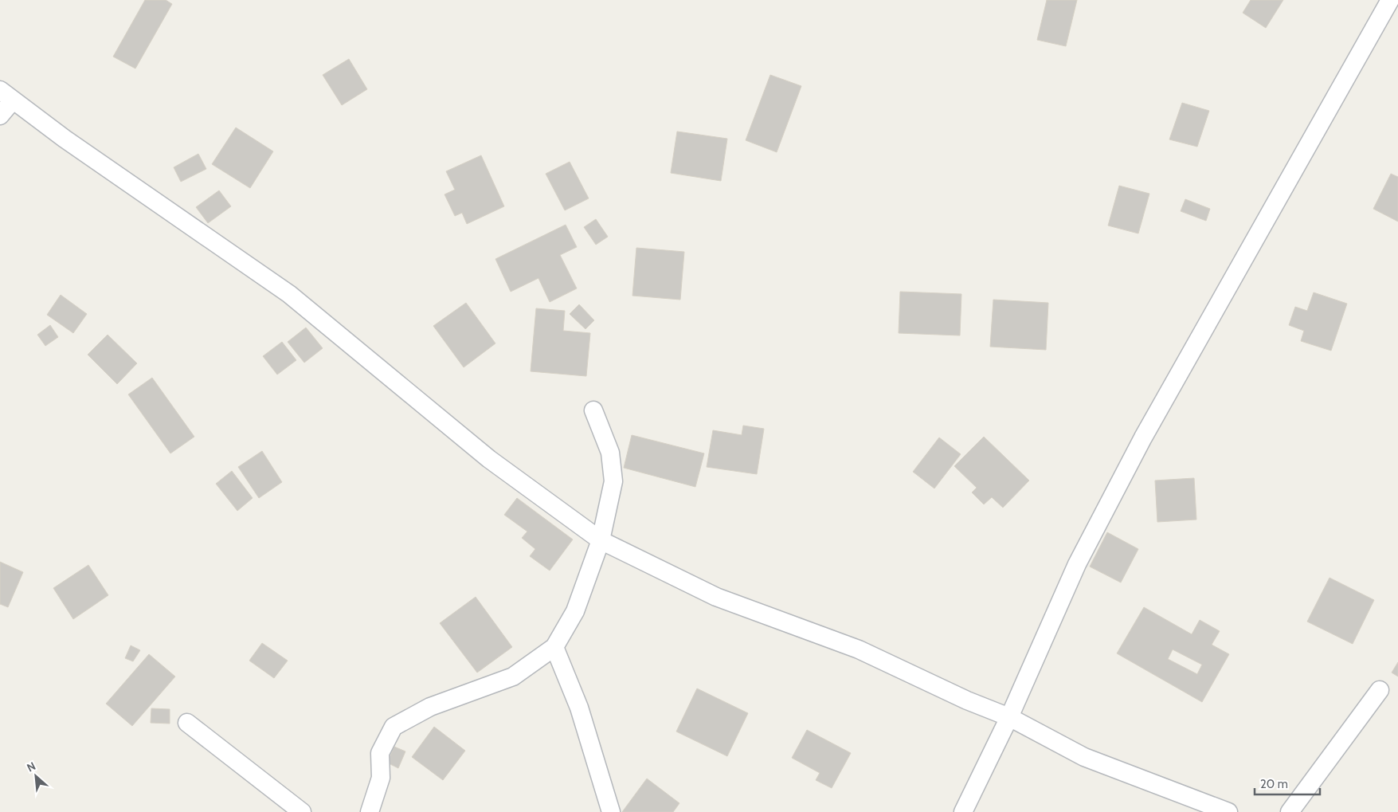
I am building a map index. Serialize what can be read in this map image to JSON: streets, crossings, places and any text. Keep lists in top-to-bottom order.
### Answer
{
  "scale_bar": "20 m",
  "north": "top left"
}
